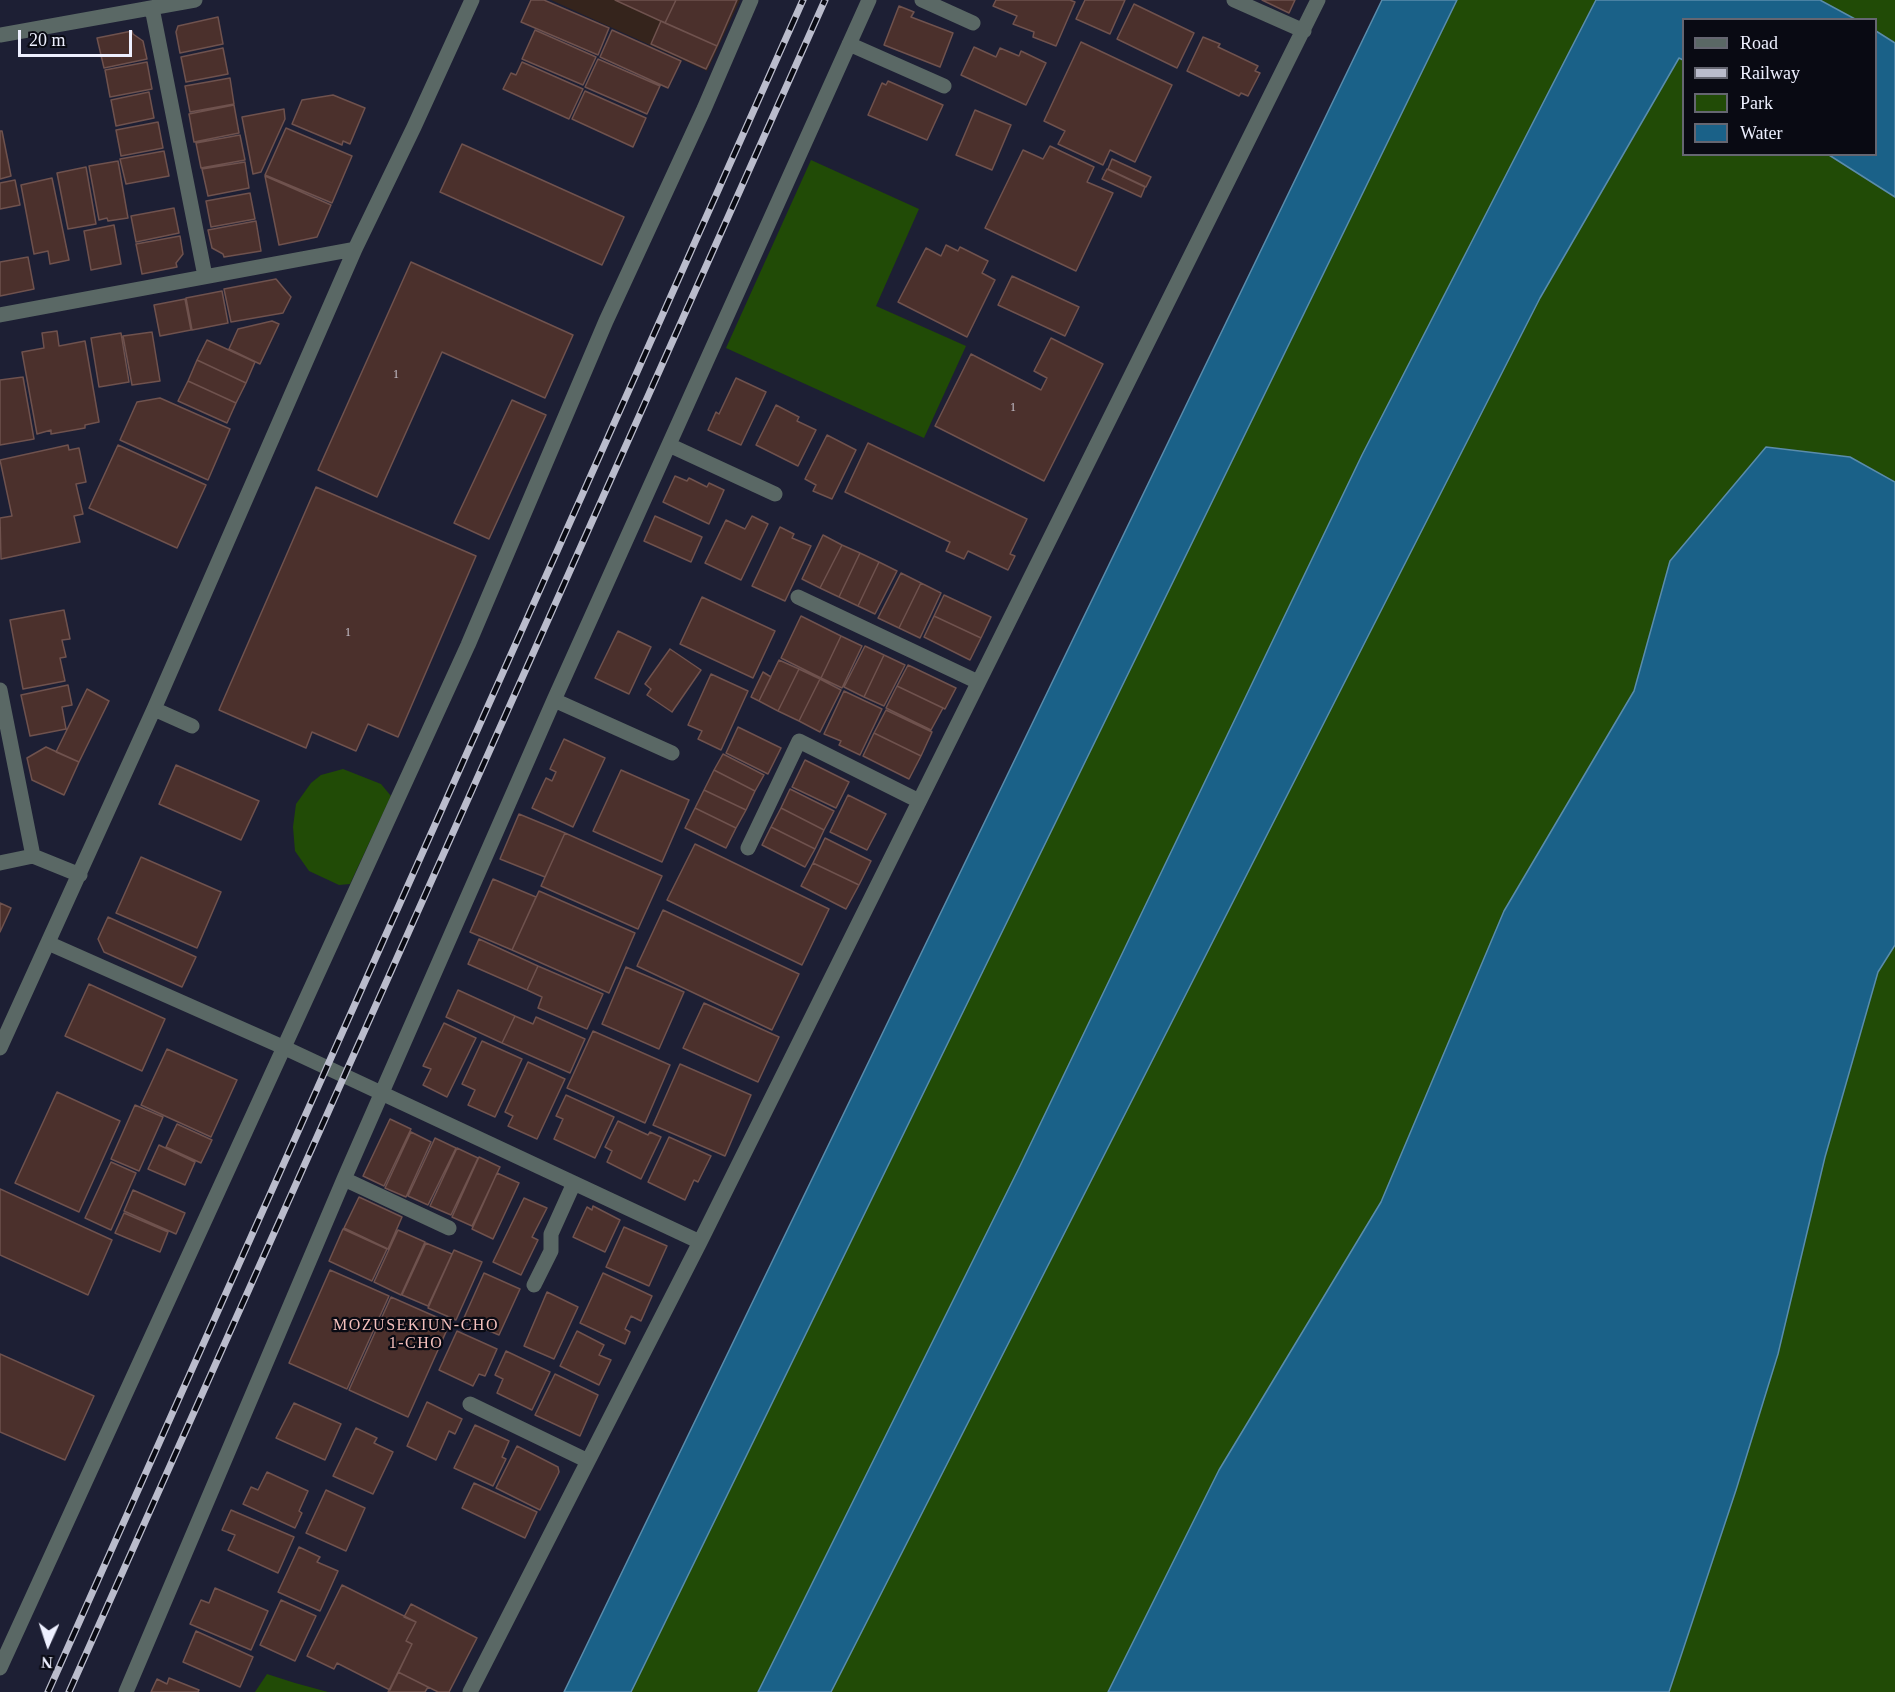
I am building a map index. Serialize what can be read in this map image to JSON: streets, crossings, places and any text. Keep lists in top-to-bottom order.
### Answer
{
  "districts": ["MOZUSEKIUN-CHO 1-CHO"],
  "house_numbers": ["1", "1", "1"],
  "legend": [
    "Road",
    "Railway",
    "Park",
    "Water"
  ],
  "scale_bar": "20 m",
  "north": "bottom"
}
